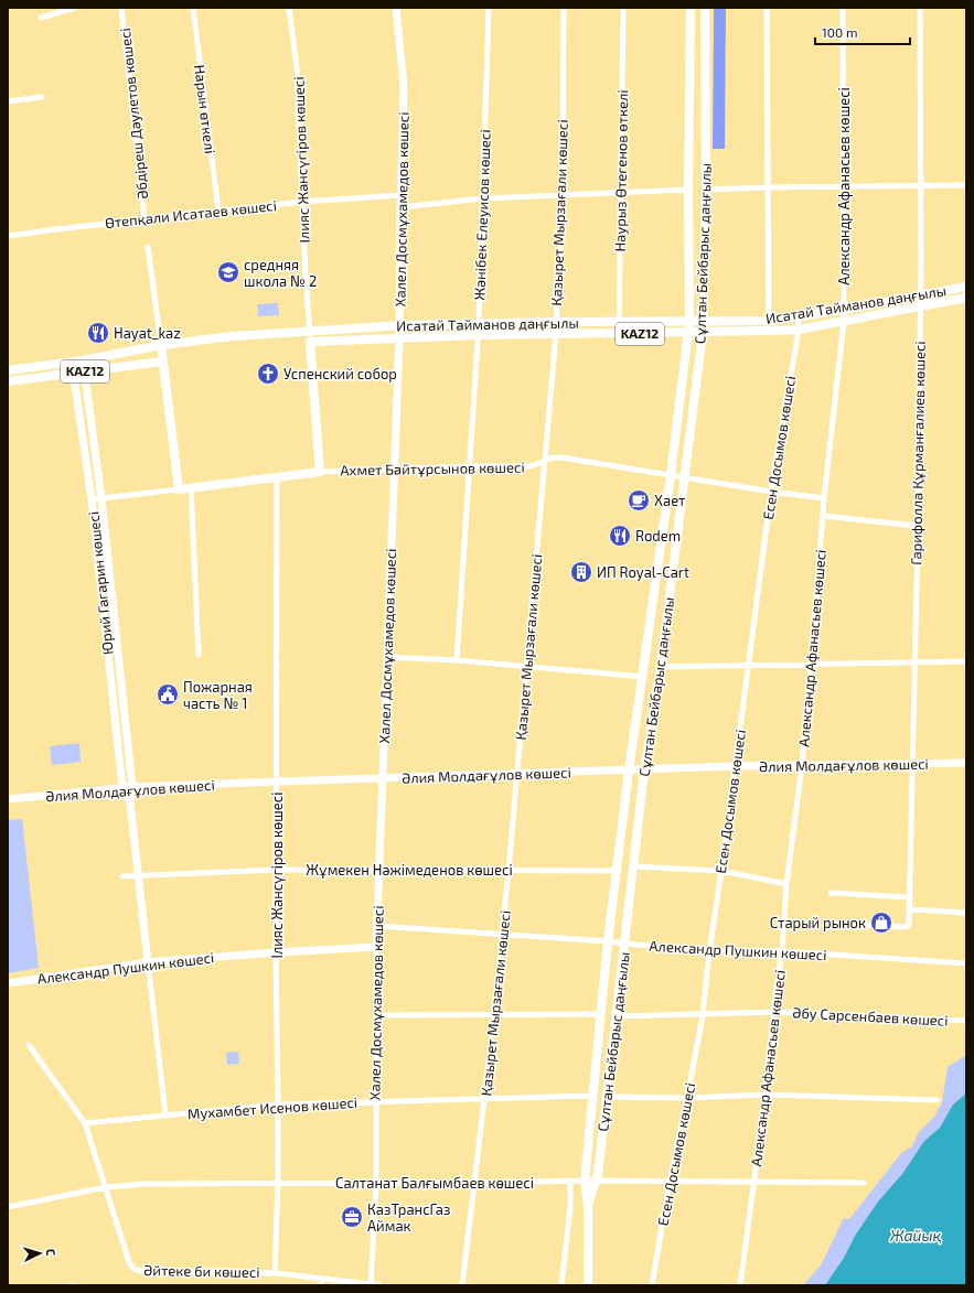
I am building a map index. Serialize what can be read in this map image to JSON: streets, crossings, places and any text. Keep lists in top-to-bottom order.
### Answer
{
  "streets": {
    "main road": [
      "Ілияс Жансүгіров көшесі",
      "Сұлтан Бейбарыс даңғылы",
      "Исатай Тайманов даңғылы",
      "KAZ12",
      "Ахмет Байтұрсынов көшесі"
    ],
    "street": [
      "Нарын өткелі",
      "Әбдіреш Дәулетов көшесі",
      "Наурыз Өтегенов өткелі",
      "Александр Афанасьев көшесі",
      "Халел Досмұхамедов көшесі",
      "Қазырет Мырзағали көшесі",
      "Өтепқали Исатаев көшесі",
      "Жәнібек Елеуисов көшесі",
      "Есен Досымов көшесі",
      "Гарифолла Құрманғалиев көшесі",
      "Юрий Гагарин көшесі",
      "Әлия Молдағұлов көшесі",
      "Жұмекен Нәжімеденов көшесі",
      "Александр Пушкин көшесі",
      "Әбу Сәрсенбаев көшесі",
      "Мухамбет Исенов көшесі",
      "Салтанат Балғымбаев көшесі",
      "Әйтеке би көшесі"
    ]
  },
  "crossings": [
    ["Нарын өткелі", "Өтепқали Исатаев көшесі"],
    ["Әбдіреш Дәулетов көшесі", "Өтепқали Исатаев көшесі"],
    ["Ілияс Жансүгіров көшесі", "Өтепқали Исатаев көшесі"],
    ["Ілияс Жансүгіров көшесі", "Исатай Тайманов даңғылы"],
    ["Ілияс Жансүгіров көшесі", "Ахмет Байтұрсынов көшесі"],
    ["Ілияс Жансүгіров көшесі", "Әлия Молдағұлов көшесі"],
    ["Ілияс Жансүгіров көшесі", "Жұмекен Нәжімеденов көшесі"],
    ["Ілияс Жансүгіров көшесі", "Александр Пушкин көшесі"],
    ["Ілияс Жансүгіров көшесі", "Мухамбет Исенов көшесі"],
    ["Ілияс Жансүгіров көшесі", "Салтанат Балғымбаев көшесі"],
    ["Ілияс Жансүгіров көшесі", "Әйтеке би көшесі"],
    ["Наурыз Өтегенов өткелі", "Исатай Тайманов даңғылы"],
    ["Александр Афанасьев көшесі", "Исатай Тайманов даңғылы"],
    ["Александр Афанасьев көшесі", "Ахмет Байтұрсынов көшесі"],
    ["Александр Афанасьев көшесі", "Әлия Молдағұлов көшесі"],
    ["Александр Афанасьев көшесі", "Александр Пушкин көшесі"],
    ["Александр Афанасьев көшесі", "Әбу Сәрсенбаев көшесі"],
    ["Александр Афанасьев көшесі", "Салтанат Балғымбаев көшесі"],
    ["Халел Досмұхамедов көшесі", "Өтепқали Исатаев көшесі"],
    ["Халел Досмұхамедов көшесі", "Исатай Тайманов даңғылы"],
    ["Халел Досмұхамедов көшесі", "Ахмет Байтұрсынов көшесі"],
    ["Халел Досмұхамедов көшесі", "Әлия Молдағұлов көшесі"],
    ["Халел Досмұхамедов көшесі", "Жұмекен Нәжімеденов көшесі"],
    ["Халел Досмұхамедов көшесі", "Александр Пушкин көшесі"],
    ["Халел Досмұхамедов көшесі", "Мухамбет Исенов көшесі"],
    ["Халел Досмұхамедов көшесі", "Салтанат Балғымбаев көшесі"],
    ["Халел Досмұхамедов көшесі", "Әйтеке би көшесі"],
    ["Қазырет Мырзағали көшесі", "Исатай Тайманов даңғылы"],
    ["Қазырет Мырзағали көшесі", "Ахмет Байтұрсынов көшесі"],
    ["Қазырет Мырзағали көшесі", "Әлия Молдағұлов көшесі"],
    ["Қазырет Мырзағали көшесі", "Жұмекен Нәжімеденов көшесі"],
    ["Қазырет Мырзағали көшесі", "Александр Пушкин көшесі"],
    ["Қазырет Мырзағали көшесі", "Мухамбет Исенов көшесі"],
    ["Қазырет Мырзағали көшесі", "Салтанат Балғымбаев көшесі"],
    ["Жәнібек Елеуисов көшесі", "Исатай Тайманов даңғылы"],
    ["Жәнібек Елеуисов көшесі", "Ахмет Байтұрсынов көшесі"],
    ["Сұлтан Бейбарыс даңғылы", "Исатай Тайманов даңғылы"],
    ["Сұлтан Бейбарыс даңғылы", "Ахмет Байтұрсынов көшесі"],
    ["Сұлтан Бейбарыс даңғылы", "Әлия Молдағұлов көшесі"],
    ["Сұлтан Бейбарыс даңғылы", "Жұмекен Нәжімеденов көшесі"],
    ["Сұлтан Бейбарыс даңғылы", "Александр Пушкин көшесі"],
    ["Сұлтан Бейбарыс даңғылы", "Әбу Сәрсенбаев көшесі"],
    ["Сұлтан Бейбарыс даңғылы", "Мухамбет Исенов көшесі"],
    ["Сұлтан Бейбарыс даңғылы", "Салтанат Балғымбаев көшесі"],
    ["Исатай Тайманов даңғылы", "Есен Досымов көшесі"],
    ["Исатай Тайманов даңғылы", "Гарифолла Құрманғалиев көшесі"],
    ["Исатай Тайманов даңғылы", "Юрий Гагарин көшесі"],
    ["KAZ12", "Юрий Гагарин көшесі"],
    ["Есен Досымов көшесі", "Ахмет Байтұрсынов көшесі"],
    ["Есен Досымов көшесі", "Әлия Молдағұлов көшесі"],
    ["Есен Досымов көшесі", "Александр Пушкин көшесі"],
    ["Есен Досымов көшесі", "Әбу Сәрсенбаев көшесі"],
    ["Есен Досымов көшесі", "Салтанат Балғымбаев көшесі"],
    ["Гарифолла Құрманғалиев көшесі", "Әлия Молдағұлов көшесі"],
    ["Ахмет Байтұрсынов көшесі", "Юрий Гагарин көшесі"],
    ["Юрий Гагарин көшесі", "Әлия Молдағұлов көшесі"],
    ["Юрий Гагарин көшесі", "Жұмекен Нәжімеденов көшесі"],
    ["Юрий Гагарин көшесі", "Александр Пушкин көшесі"],
    ["Юрий Гагарин көшесі", "Мухамбет Исенов көшесі"],
    ["Салтанат Балғымбаев көшесі", "Әйтеке би көшесі"]
  ],
  "water": ["Жайық"],
  "places": {
    "school or university": ["cредняя школа № 2"],
    "restaurant": ["Hayat_kaz", "Rodem"],
    "church": ["Успенский собор"],
    "cafe": ["Хает"],
    "building": ["ИП Royal-Cart"],
    "public building": ["Пожарная часть № 1"],
    "shop": ["Старый рынок"],
    "office": ["КазТрансГаз Аймак"]
  },
  "scale_bar": "100 m",
  "north": "right"
}
